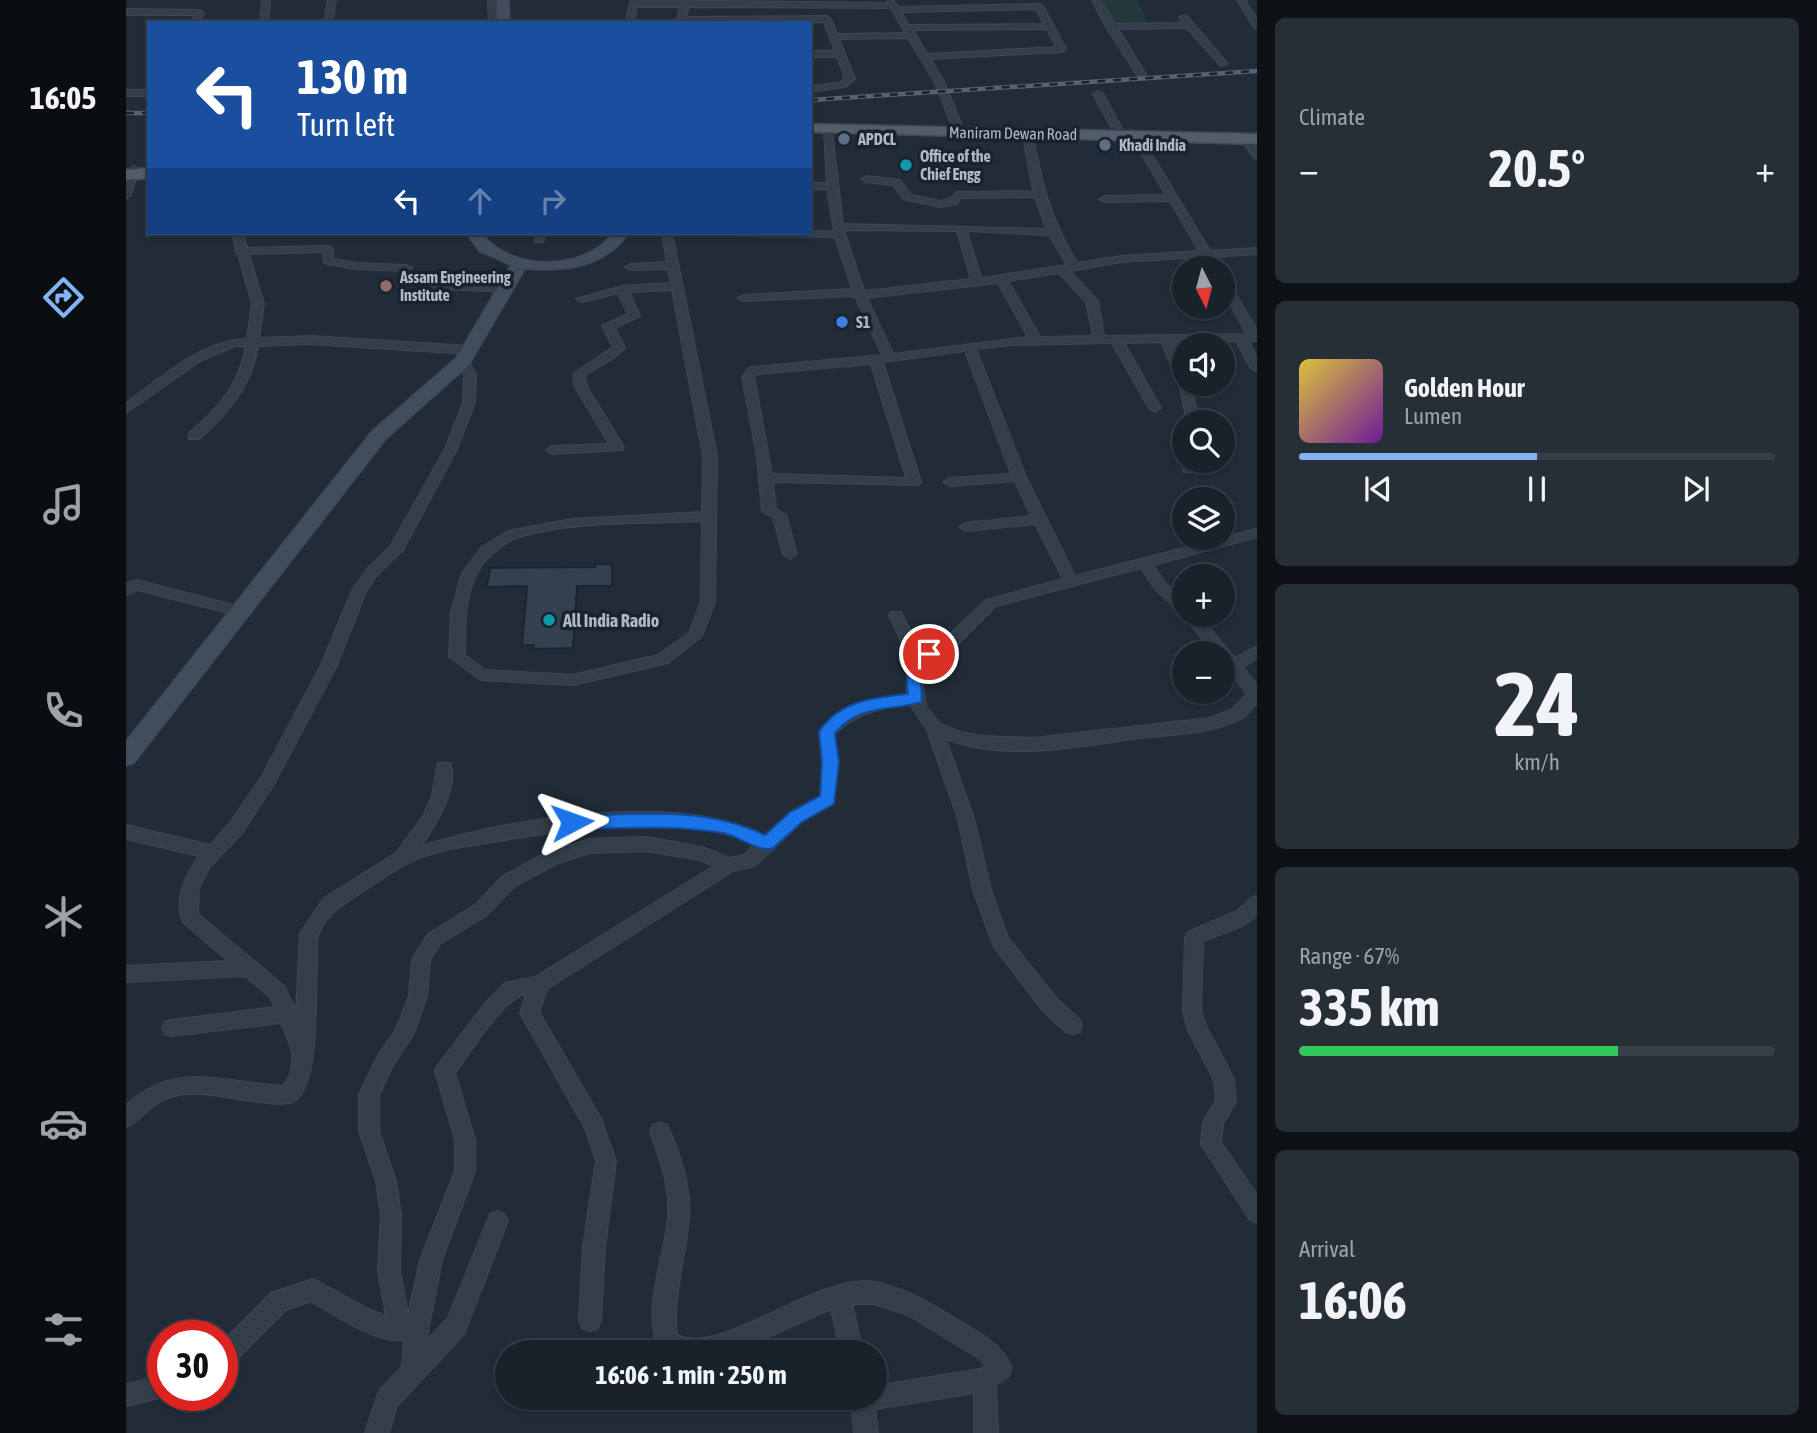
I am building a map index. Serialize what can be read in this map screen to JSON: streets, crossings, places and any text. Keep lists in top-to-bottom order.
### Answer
{
  "streets": {
    "main road": ["Maniram Dewan Road"]
  },
  "places": [
    "APDCL",
    "Khadi India",
    "Office of the Chief Engg",
    "Assam Engineering Institute",
    "S1",
    "All India Radio"
  ],
  "north": "bottom",
  "page": {
    "tabs": "16:05",
    "tile": [
      "Climate",
      ["24", "km/h"],
      ["Range · 67%", "335 km"],
      ["Arrival", "16:06"]
    ],
    "turn": ["130 m", "Turn left"],
    "heat": ["−", "20.5°", "+"],
    "map_buttons": ["+", "−"],
    "song": ["Golden Hour", "Lumen"],
    "limit": "30",
    "trip": "16:06 · 1 min · 250 m"
  }
}
